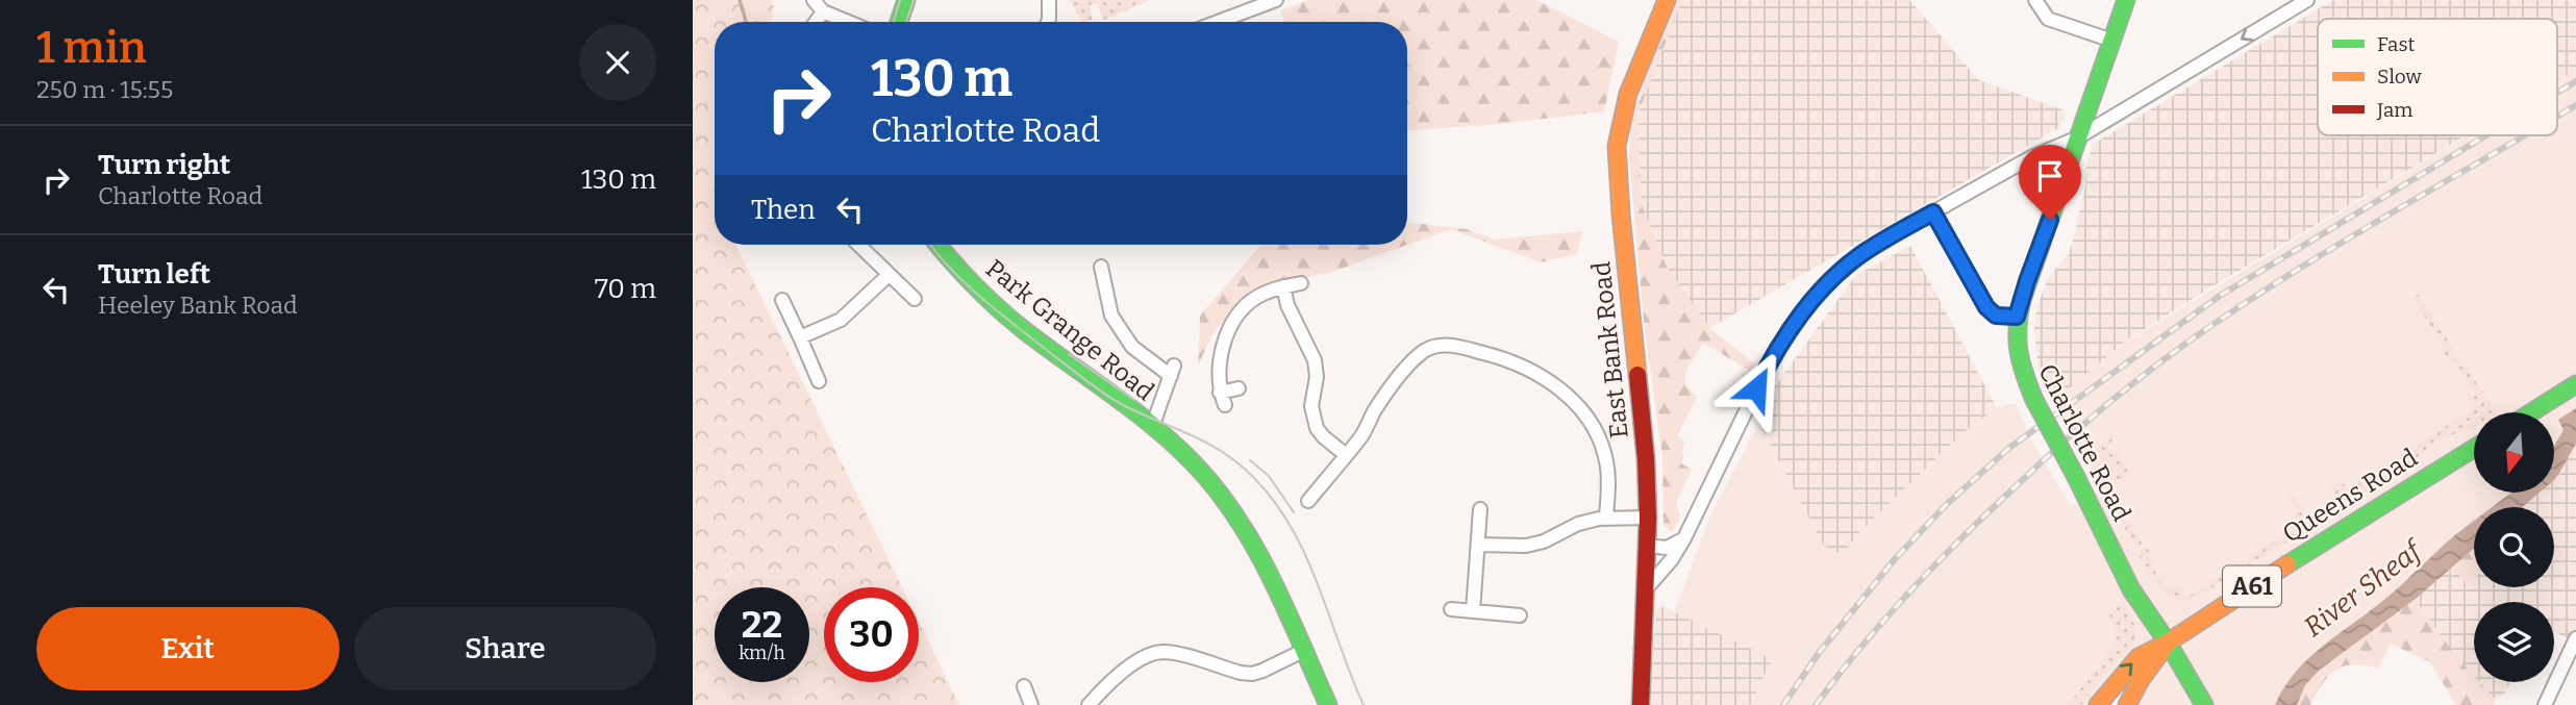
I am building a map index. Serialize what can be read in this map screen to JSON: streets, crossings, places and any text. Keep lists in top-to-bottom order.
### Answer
{
  "streets": {
    "main road": [
      "Park Grange Road",
      "East Bank Road",
      "Charlotte Road",
      "Queens Road",
      "A61"
    ]
  },
  "crossings": [
    ["Charlotte Road", "Queens Road"]
  ],
  "water": ["River Sheaf"],
  "legend": ["Fast", "Slow", "Jam"],
  "north": "bottom",
  "page": {
    "heading": ["1 min", "250 m · 15:55"],
    "turn": ["130 m", "Charlotte Road"],
    "list": [
      {
        "name": "Turn right",
        "note": "Charlotte Road",
        "value": "130 m"
      },
      {
        "name": "Turn left",
        "note": "Heeley Bank Road",
        "value": "70 m"
      }
    ],
    "then": "Then",
    "speed": "22 km/h",
    "limit": "30",
    "buttons": ["Exit", "Share"]
  }
}
